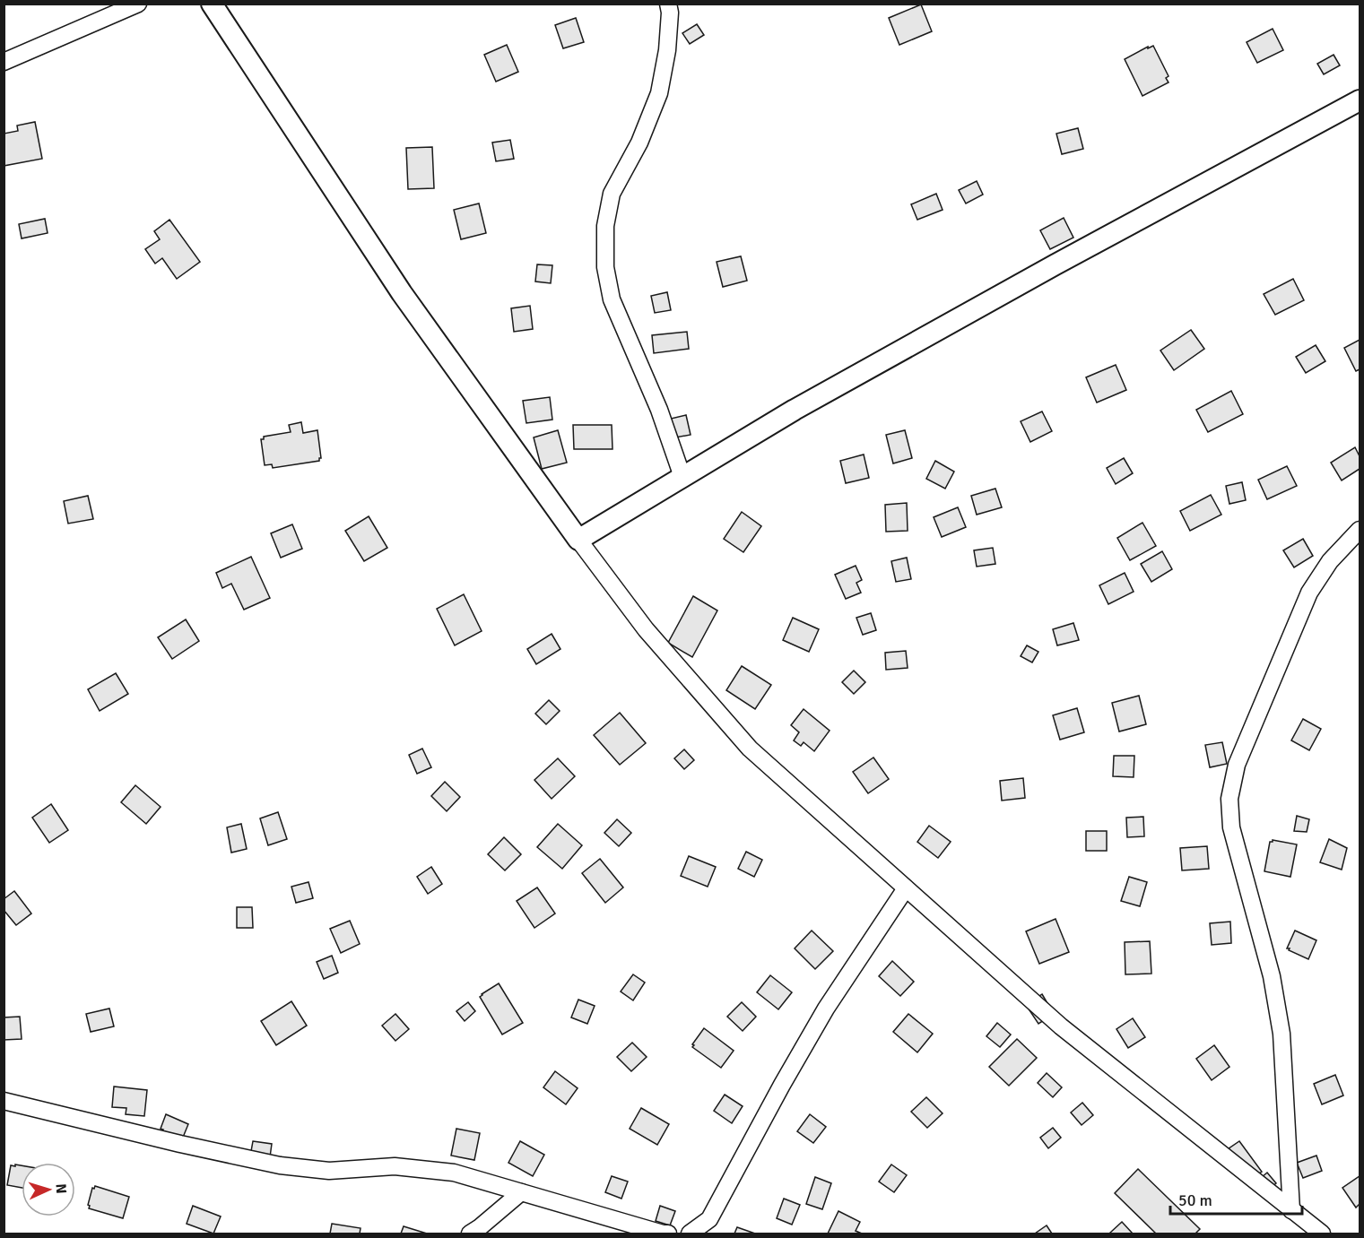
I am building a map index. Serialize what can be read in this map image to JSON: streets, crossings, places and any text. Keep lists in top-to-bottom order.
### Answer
{
  "scale_bar": "50 m",
  "north": "right"
}
